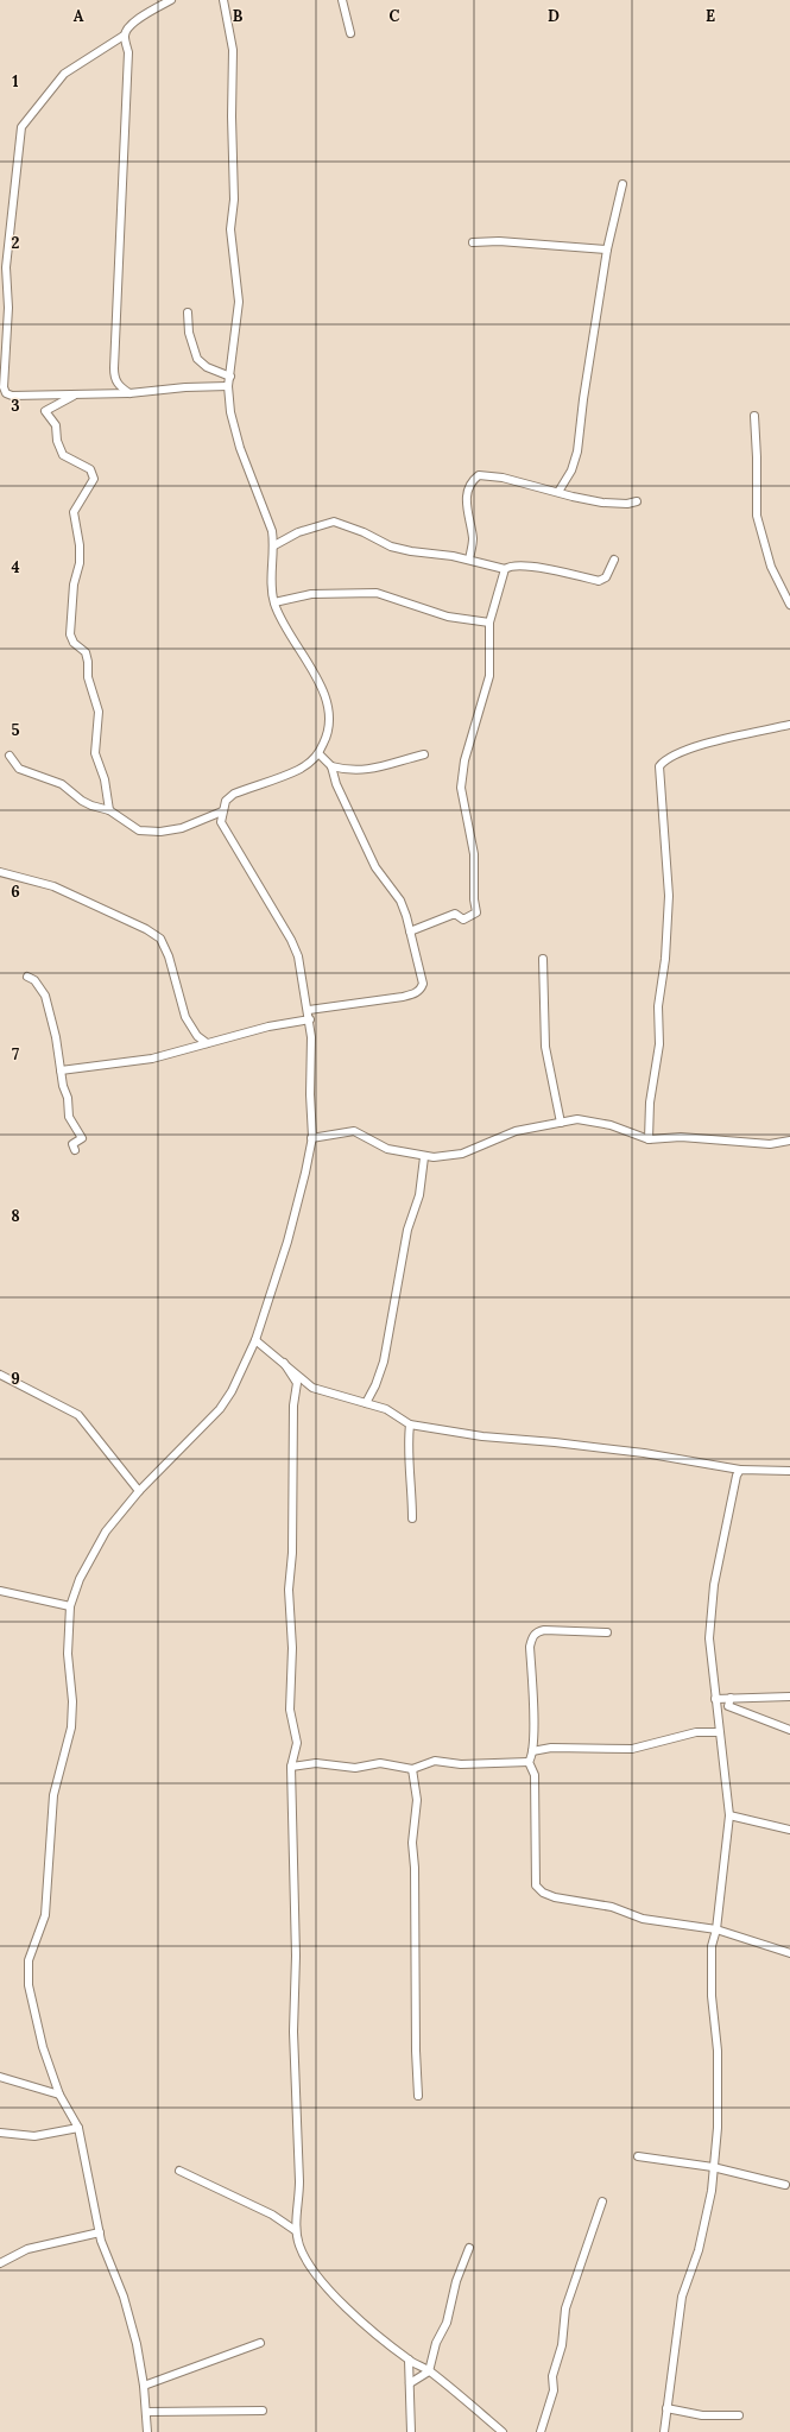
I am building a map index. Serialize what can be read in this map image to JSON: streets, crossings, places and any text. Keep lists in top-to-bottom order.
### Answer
{
  "grid": {
    "columns": [
      "A",
      "B",
      "C",
      "D",
      "E"
    ],
    "rows": [
      "1",
      "2",
      "3",
      "4",
      "5",
      "6",
      "7",
      "8",
      "9"
    ]
  }
}
